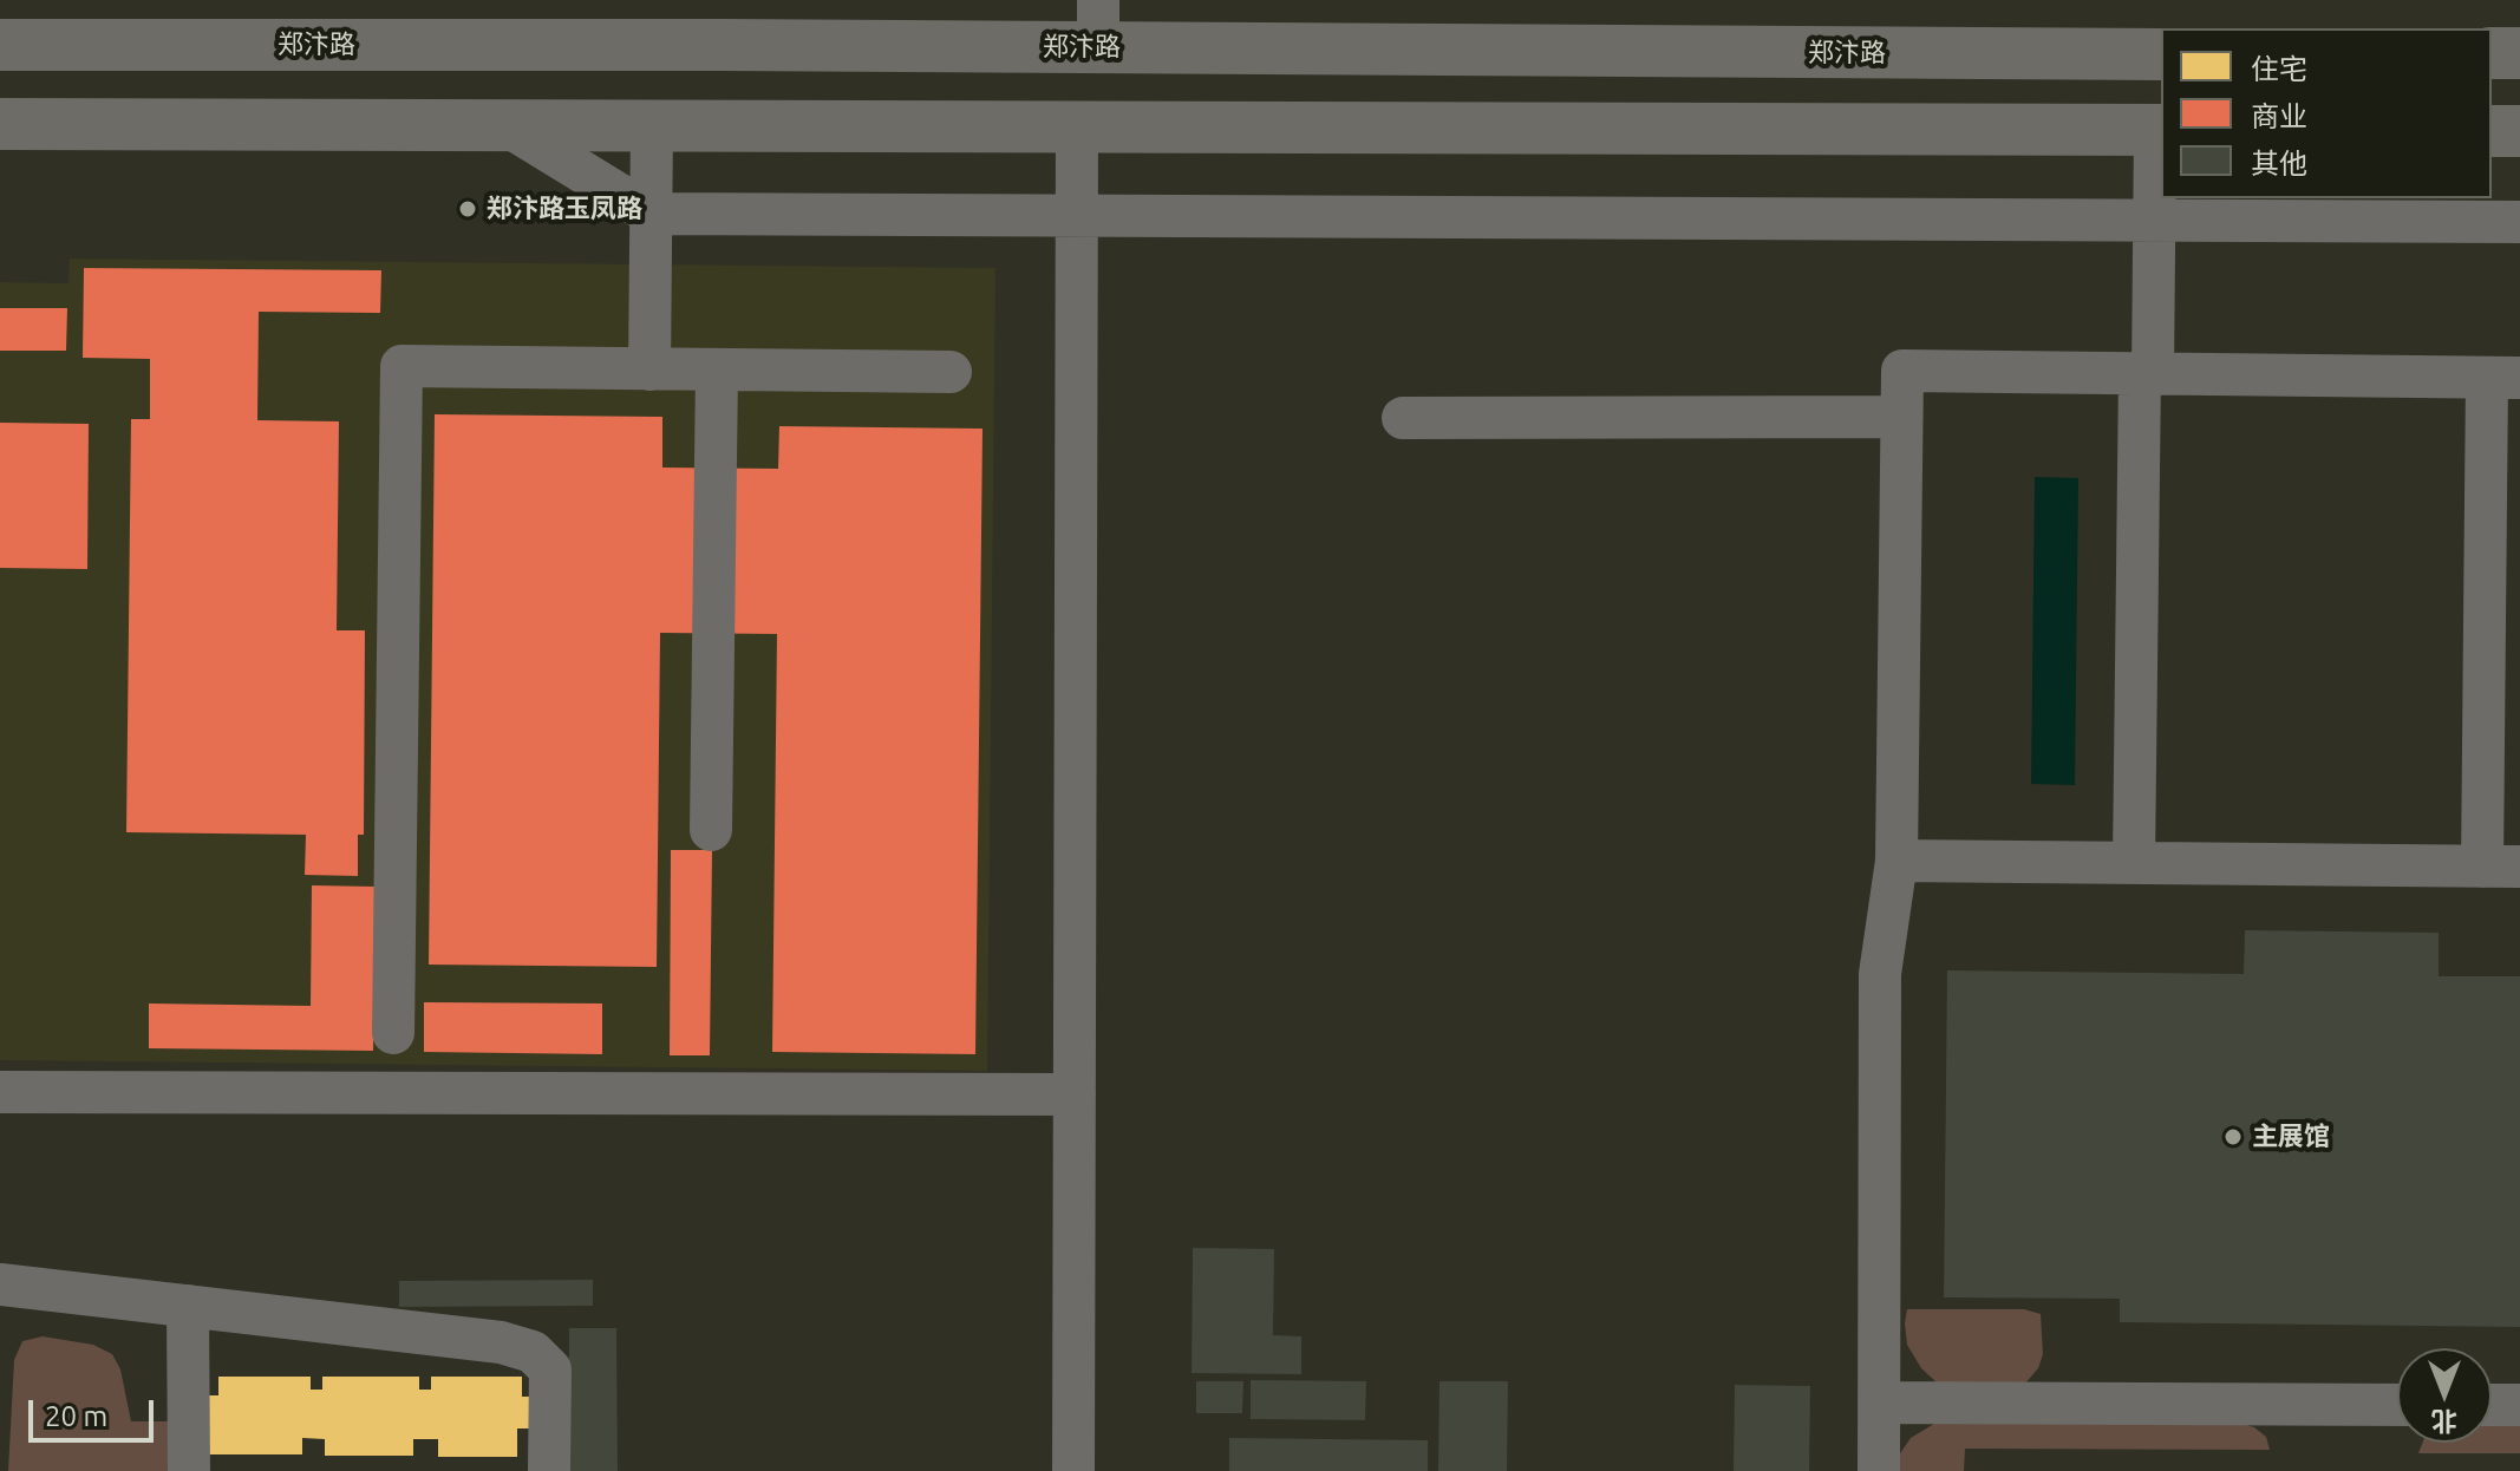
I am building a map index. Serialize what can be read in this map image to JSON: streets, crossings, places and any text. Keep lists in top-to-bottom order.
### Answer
{
  "streets": {
    "main road": ["郑汴路"]
  },
  "places": ["郑汴路玉凤路", "主展馆"],
  "legend": ["住宅", "商业", "其他"],
  "scale_bar": "20 m",
  "north": "bottom"
}
